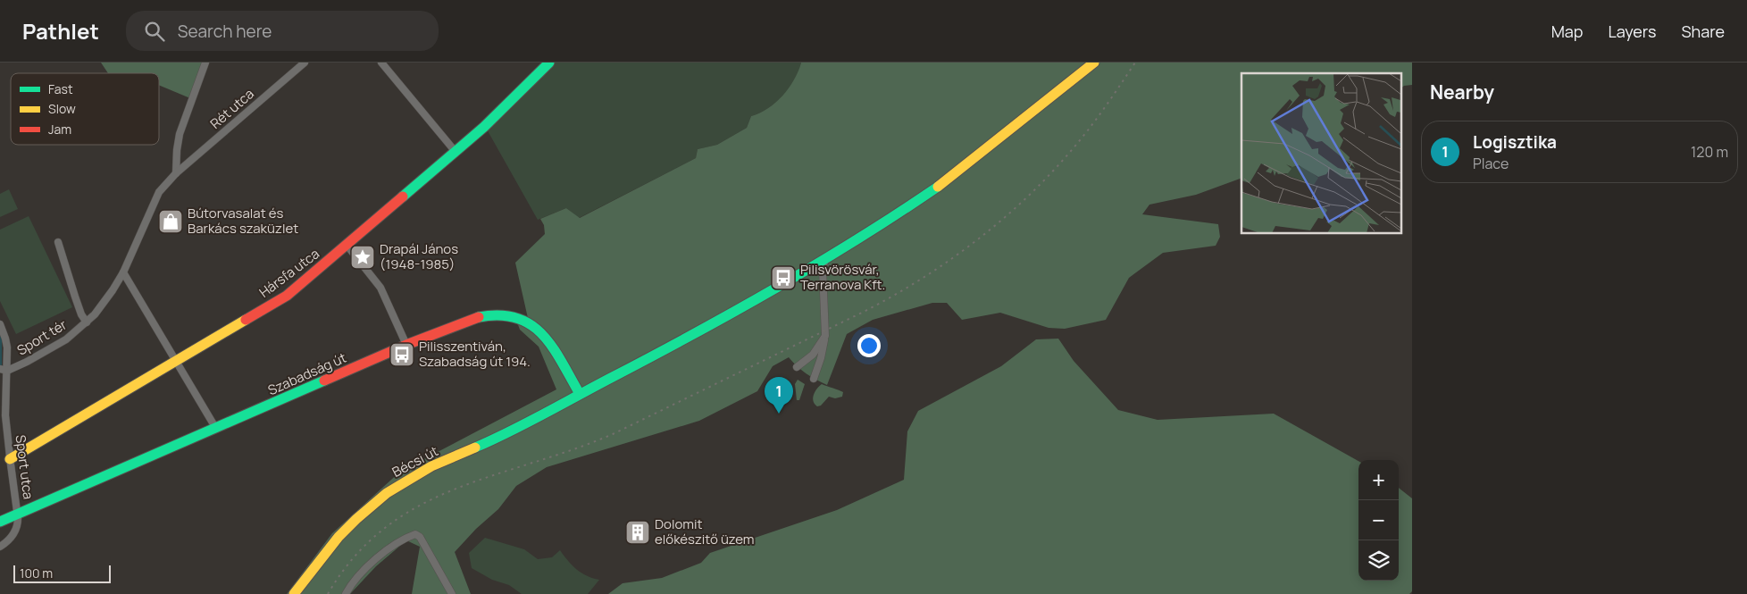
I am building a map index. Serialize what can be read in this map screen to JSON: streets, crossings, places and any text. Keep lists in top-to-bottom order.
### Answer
{
  "streets": {
    "main road": ["Hársfa utca", "Szabadság út", "Bécsi út"],
    "street": ["Rét utca", "Sport tér", "Sport utca"]
  },
  "crossings": [
    ["Rét utca", "Sport tér"],
    ["Hársfa utca", "Sport utca"],
    ["Sport tér", "Sport utca"],
    ["Szabadság út", "Bécsi út"],
    ["Szabadság út", "Sport utca"]
  ],
  "places": {
    "shop": ["Bútorvasalat és Barkács szaküzlet"],
    "place": ["Drapál János (1948-1985)"],
    "bus stop": ["Pilisvörösvár, Terranova Kft.", "Pilisszentiván, Szabadság út 194."],
    "building": ["Dolomit előkészitő üzem"]
  },
  "legend": ["Fast", "Slow", "Jam"],
  "scale_bar": "100 m",
  "page": {
    "header": "Pathlet",
    "search": "Search here",
    "nav": ["Map", "Layers", "Share"],
    "heading": "Nearby",
    "list": [
      {
        "mark": "1",
        "name": "Logisztika",
        "note": "Place",
        "value": "120 m"
      }
    ],
    "pins": "1",
    "map_buttons": ["+", "−"],
    "scale": "100 m"
  }
}
